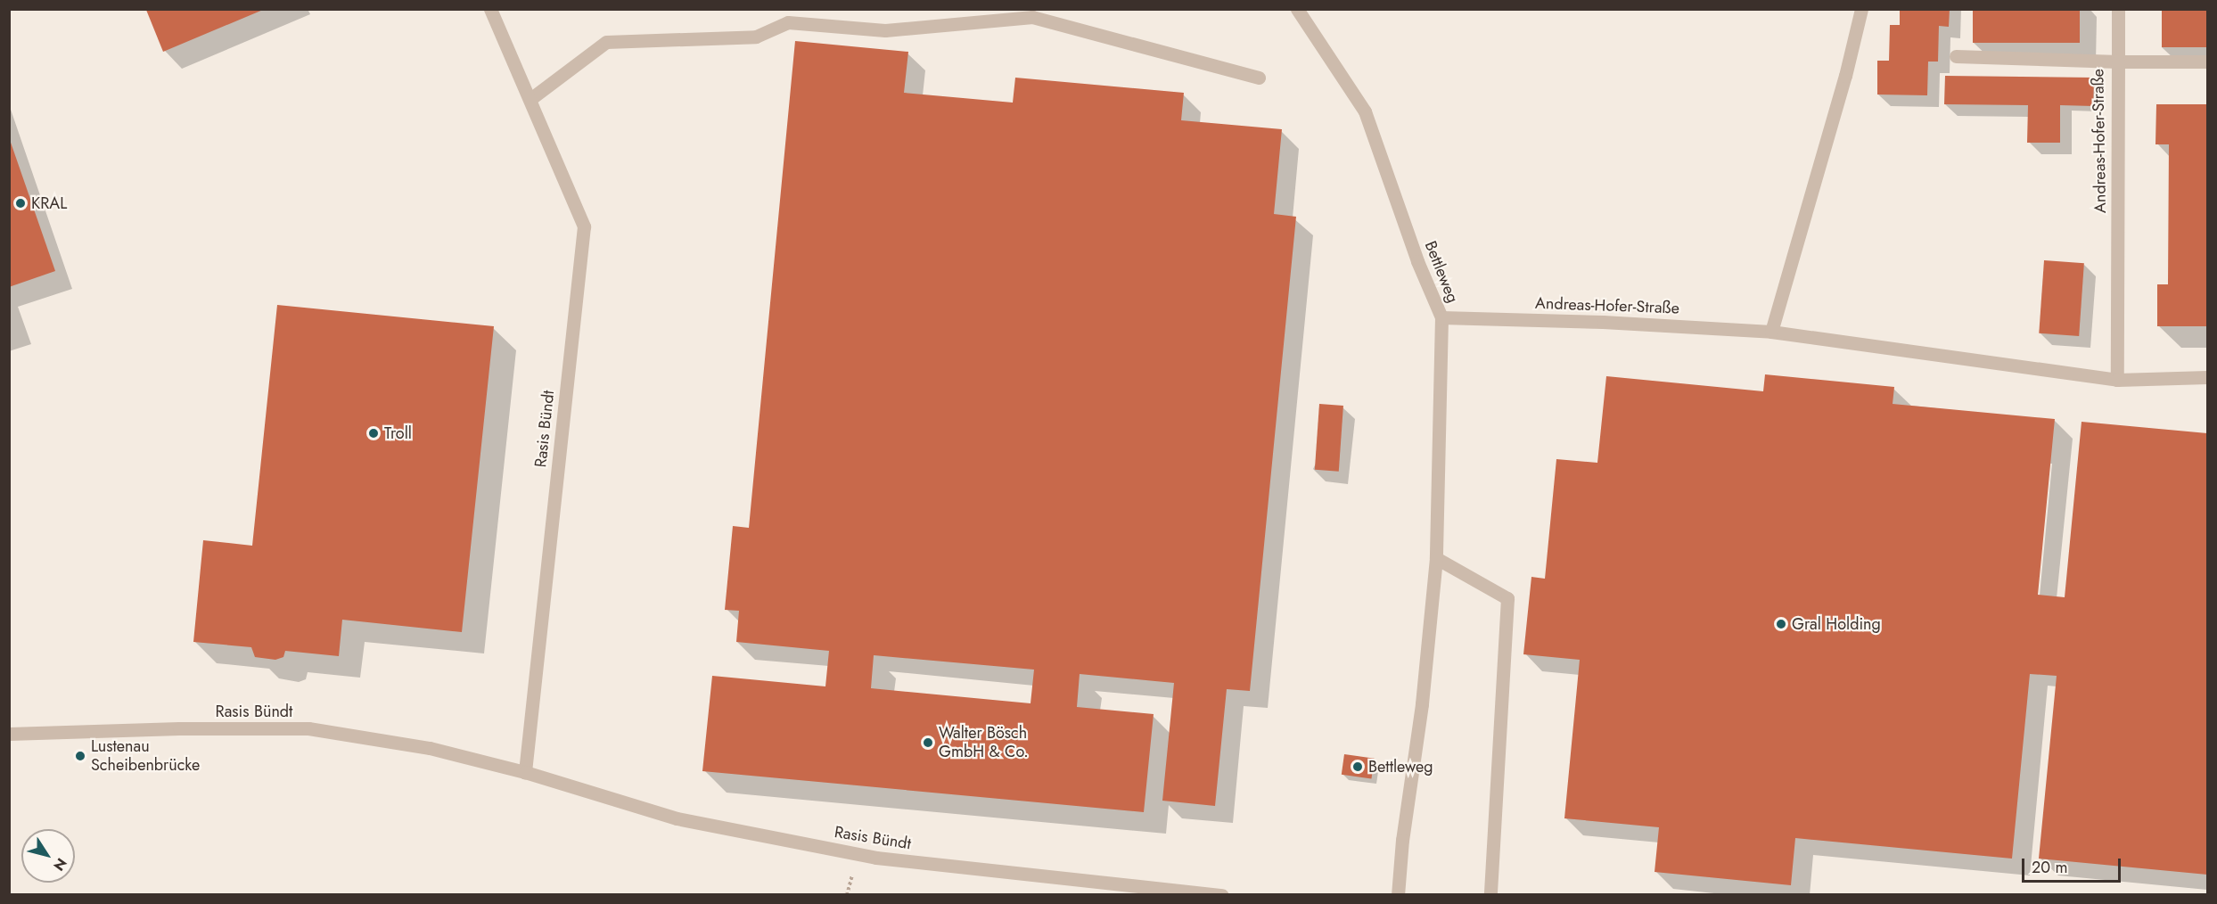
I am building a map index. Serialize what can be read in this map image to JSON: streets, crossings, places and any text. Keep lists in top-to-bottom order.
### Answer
{
  "streets": {
    "street": ["Andreas-Hofer-Straße", "Bettleweg", "Rasis Bündt"]
  },
  "crossings": [
    ["Andreas-Hofer-Straße", "Bettleweg"]
  ],
  "places": [
    "KRAL",
    "Troll",
    "Gral Holding",
    "Walter Bösch GmbH & Co.",
    "Lustenau Scheibenbrücke",
    "Bettleweg"
  ],
  "scale_bar": "20 m",
  "north": "bottom right"
}
